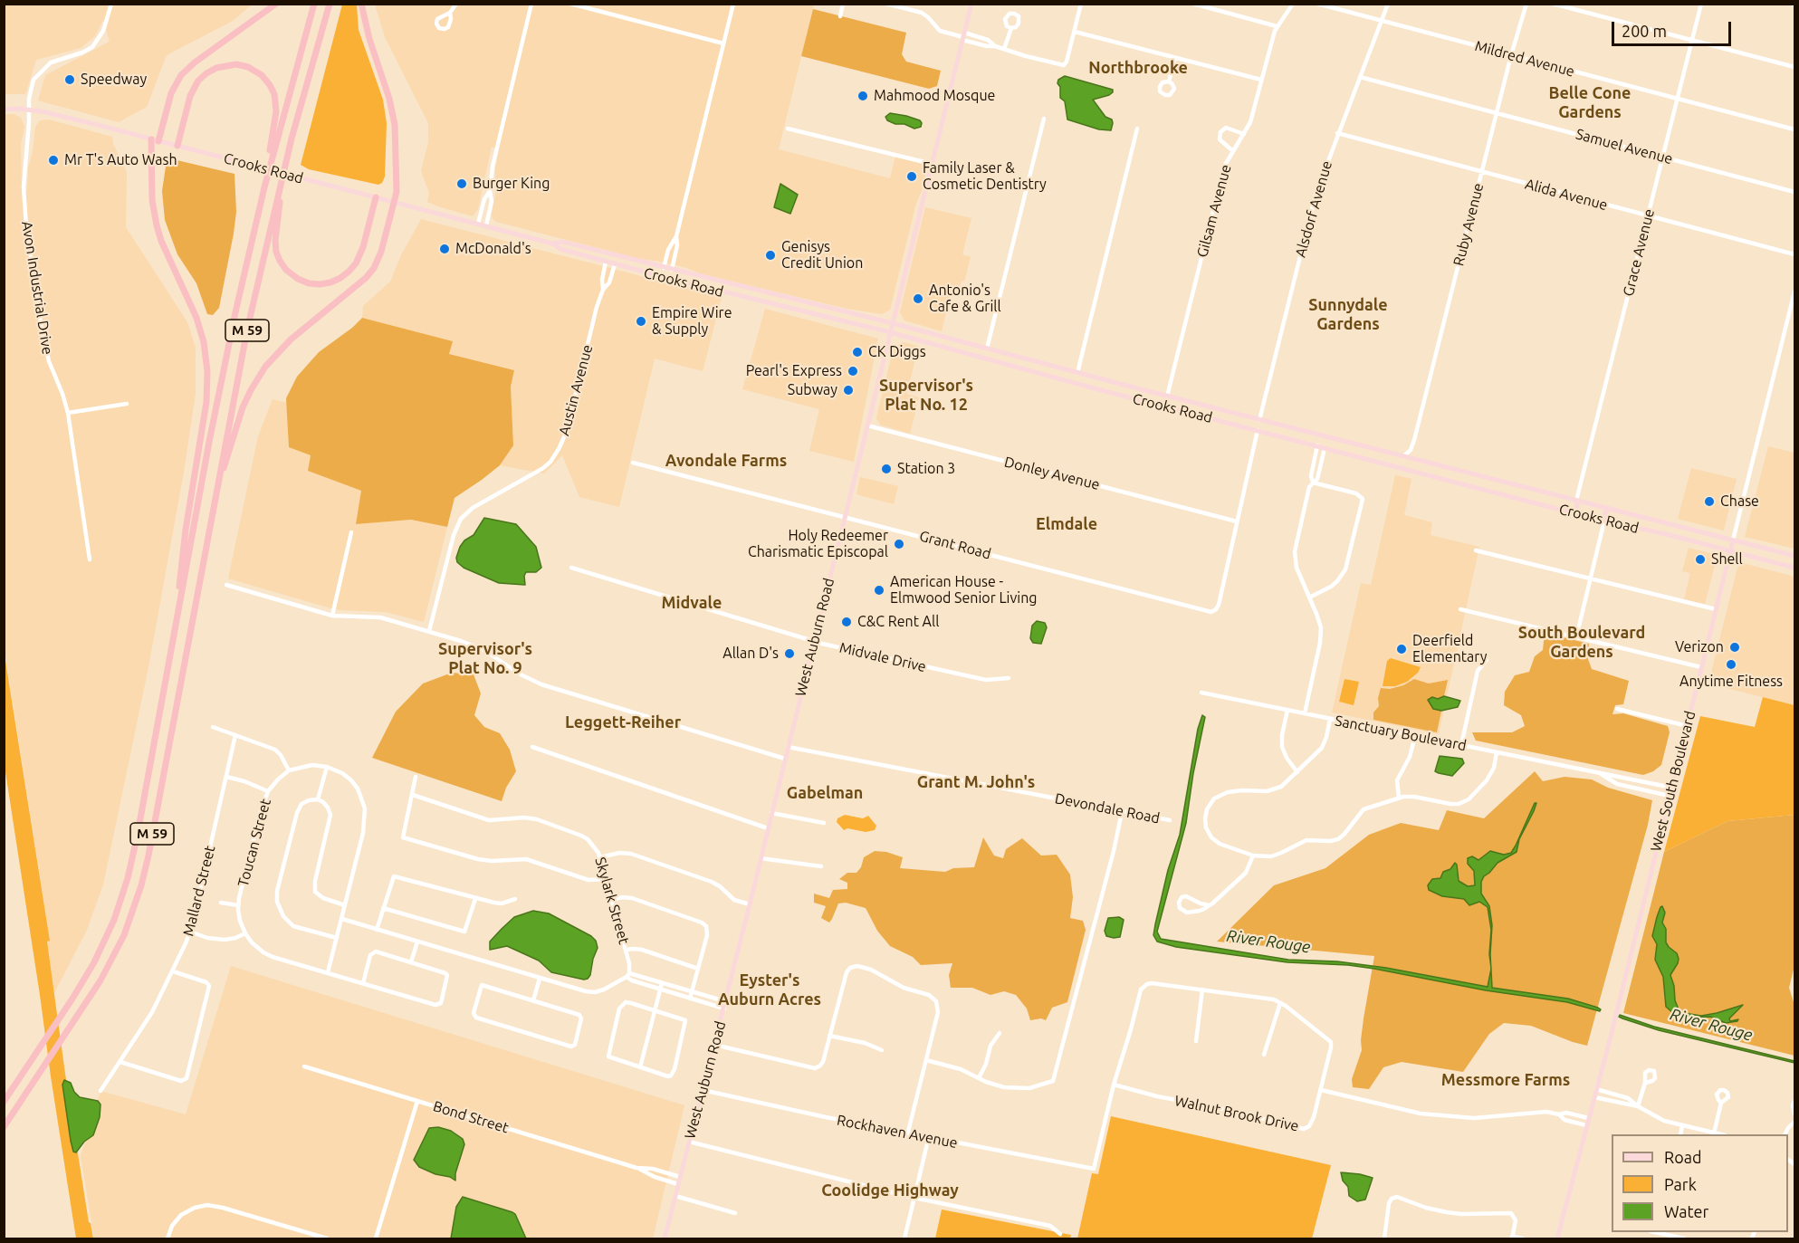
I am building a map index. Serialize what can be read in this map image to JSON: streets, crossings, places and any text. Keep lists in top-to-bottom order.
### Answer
{
  "streets": {
    "highway": ["M 59"],
    "main road": ["Crooks Road", "West Auburn Road", "West South Boulevard"],
    "street": [
      "Mildred Avenue",
      "Samuel Avenue",
      "Alida Avenue",
      "Alsdorf Avenue",
      "Gilsam Avenue",
      "Ruby Avenue",
      "Grace Avenue",
      "Avon Industrial Drive",
      "Austin Avenue",
      "Donley Avenue",
      "Grant Road",
      "Midvale Drive",
      "Sanctuary Boulevard",
      "Devondale Road",
      "Toucan Street",
      "Mallard Street",
      "Skylark Street",
      "Walnut Brook Drive",
      "Bond Street",
      "Rockhaven Avenue"
    ]
  },
  "crossings": [
    ["Mildred Avenue", "Alsdorf Avenue"],
    ["Mildred Avenue", "Ruby Avenue"],
    ["Mildred Avenue", "Grace Avenue"],
    ["Samuel Avenue", "Alsdorf Avenue"],
    ["Samuel Avenue", "Ruby Avenue"],
    ["Samuel Avenue", "Grace Avenue"],
    ["Crooks Road", "Alsdorf Avenue"],
    ["Crooks Road", "Gilsam Avenue"],
    ["Crooks Road", "Grace Avenue"],
    ["Crooks Road", "Avon Industrial Drive"],
    ["Crooks Road", "Austin Avenue"],
    ["Crooks Road", "West Auburn Road"],
    ["Crooks Road", "West South Boulevard"],
    ["Alida Avenue", "Alsdorf Avenue"],
    ["Alida Avenue", "Ruby Avenue"],
    ["Alida Avenue", "Grace Avenue"],
    ["Donley Avenue", "Grant Road"],
    ["Donley Avenue", "West Auburn Road"],
    ["Grant Road", "West Auburn Road"],
    ["West Auburn Road", "Midvale Drive"],
    ["West Auburn Road", "Devondale Road"],
    ["West Auburn Road", "Bond Street"],
    ["West Auburn Road", "Rockhaven Avenue"],
    ["Sanctuary Boulevard", "West South Boulevard"],
    ["Walnut Brook Drive", "Rockhaven Avenue"]
  ],
  "districts": [
    "Northbrooke",
    "Belle Cone Gardens",
    "Sunnydale Gardens",
    "Supervisor's Plat No. 12",
    "Avondale Farms",
    "Elmdale",
    "Midvale",
    "South Boulevard Gardens",
    "Supervisor's Plat No. 9",
    "Leggett-Reiher",
    "Grant M. John's",
    "Gabelman",
    "Eyster's Auburn Acres",
    "Messmore Farms",
    "Coolidge Highway"
  ],
  "water": ["River Rouge"],
  "places": [
    "Speedway",
    "Mahmood Mosque",
    "Mr T's Auto Wash",
    "Family Laser & Cosmetic Dentistry",
    "Burger King",
    "McDonald's",
    "Genisys Credit Union",
    "Antonio's Cafe & Grill",
    "Empire Wire & Supply",
    "CK Diggs",
    "Pearl's Express",
    "Subway",
    "Station 3",
    "Chase",
    "Holy Redeemer Charismatic Episcopal",
    "Shell",
    "American House - Elmwood Senior Living",
    "C&C Rent All",
    "Verizon",
    "Deerfield Elementary",
    "Allan D's",
    "Anytime Fitness"
  ],
  "legend": ["Road", "Park", "Water"],
  "scale_bar": "200 m"
}
